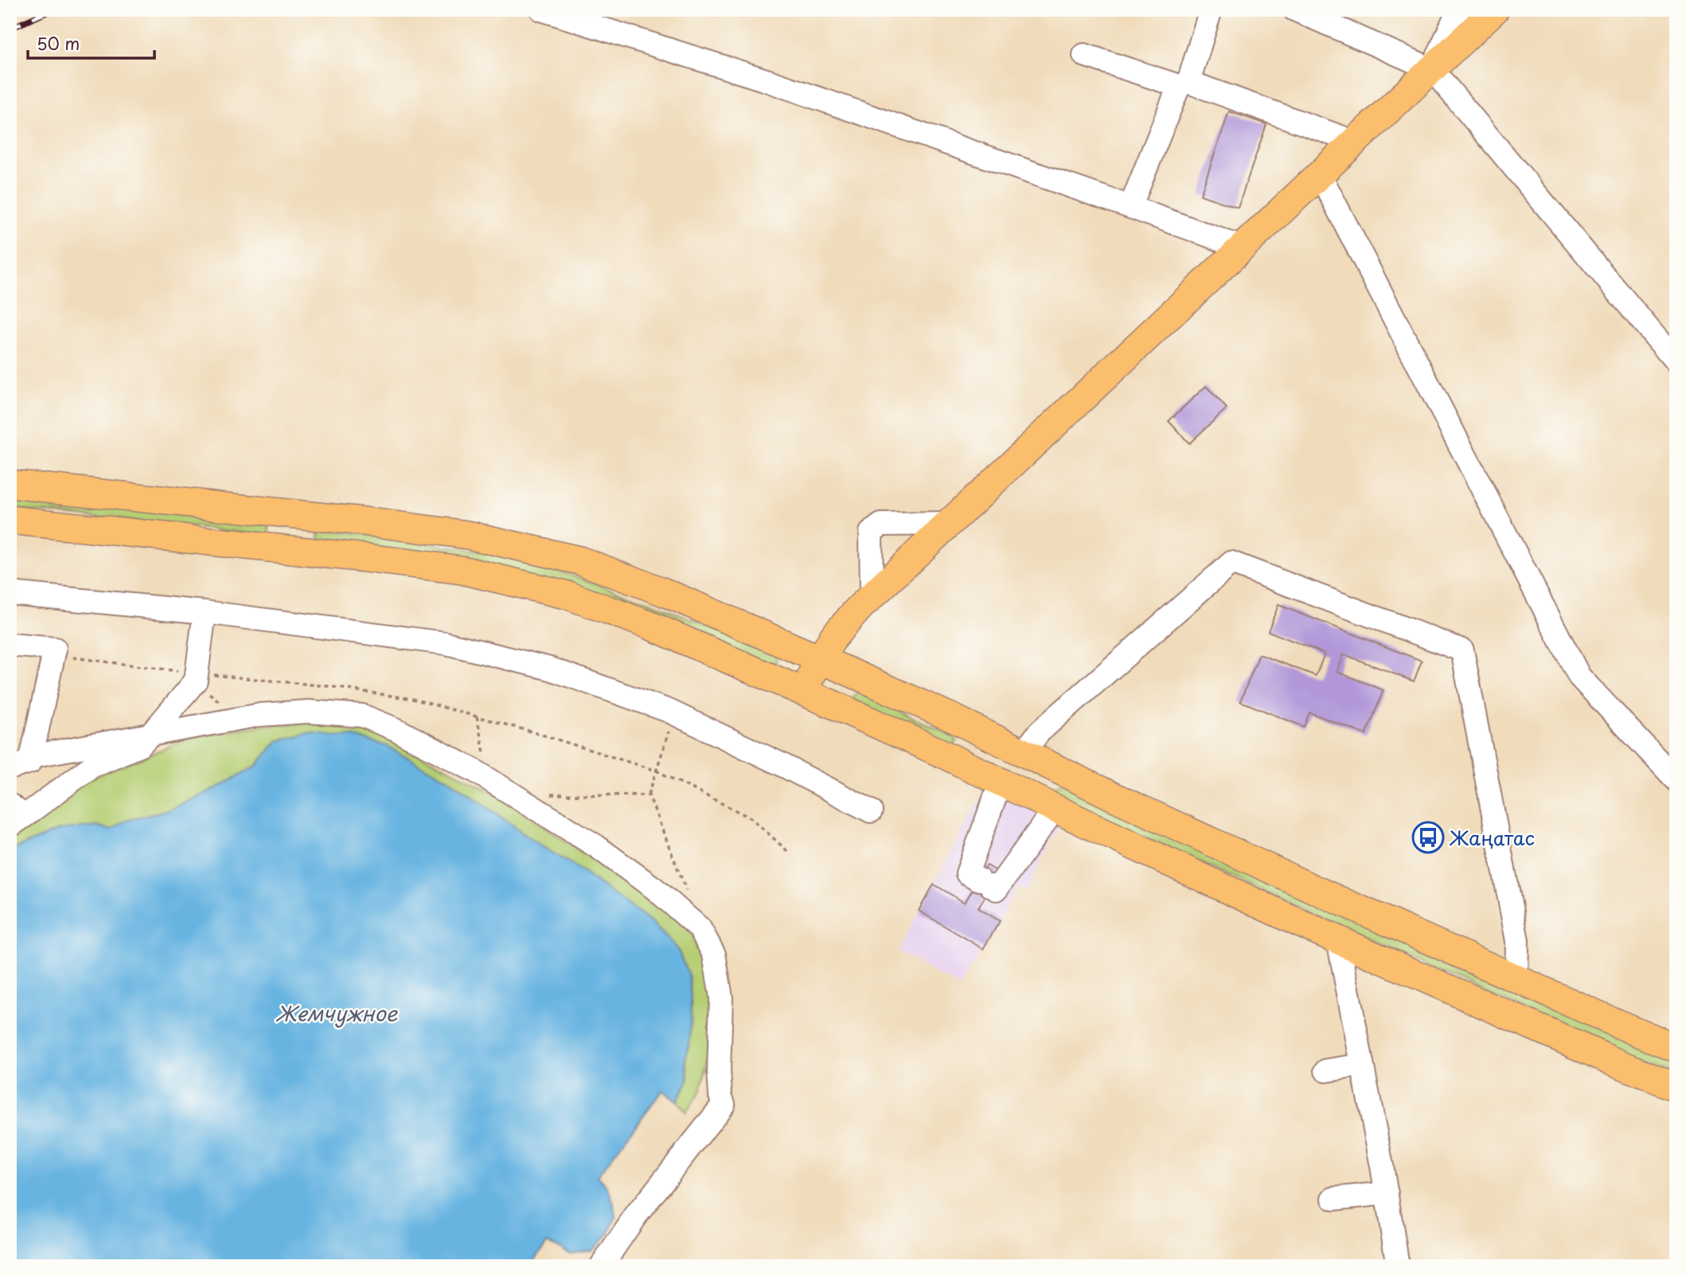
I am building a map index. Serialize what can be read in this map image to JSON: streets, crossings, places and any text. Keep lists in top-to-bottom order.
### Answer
{
  "water": ["Жемчужное"],
  "places": {
    "bus stop": ["Жаңатас"]
  },
  "scale_bar": "50 m"
}
